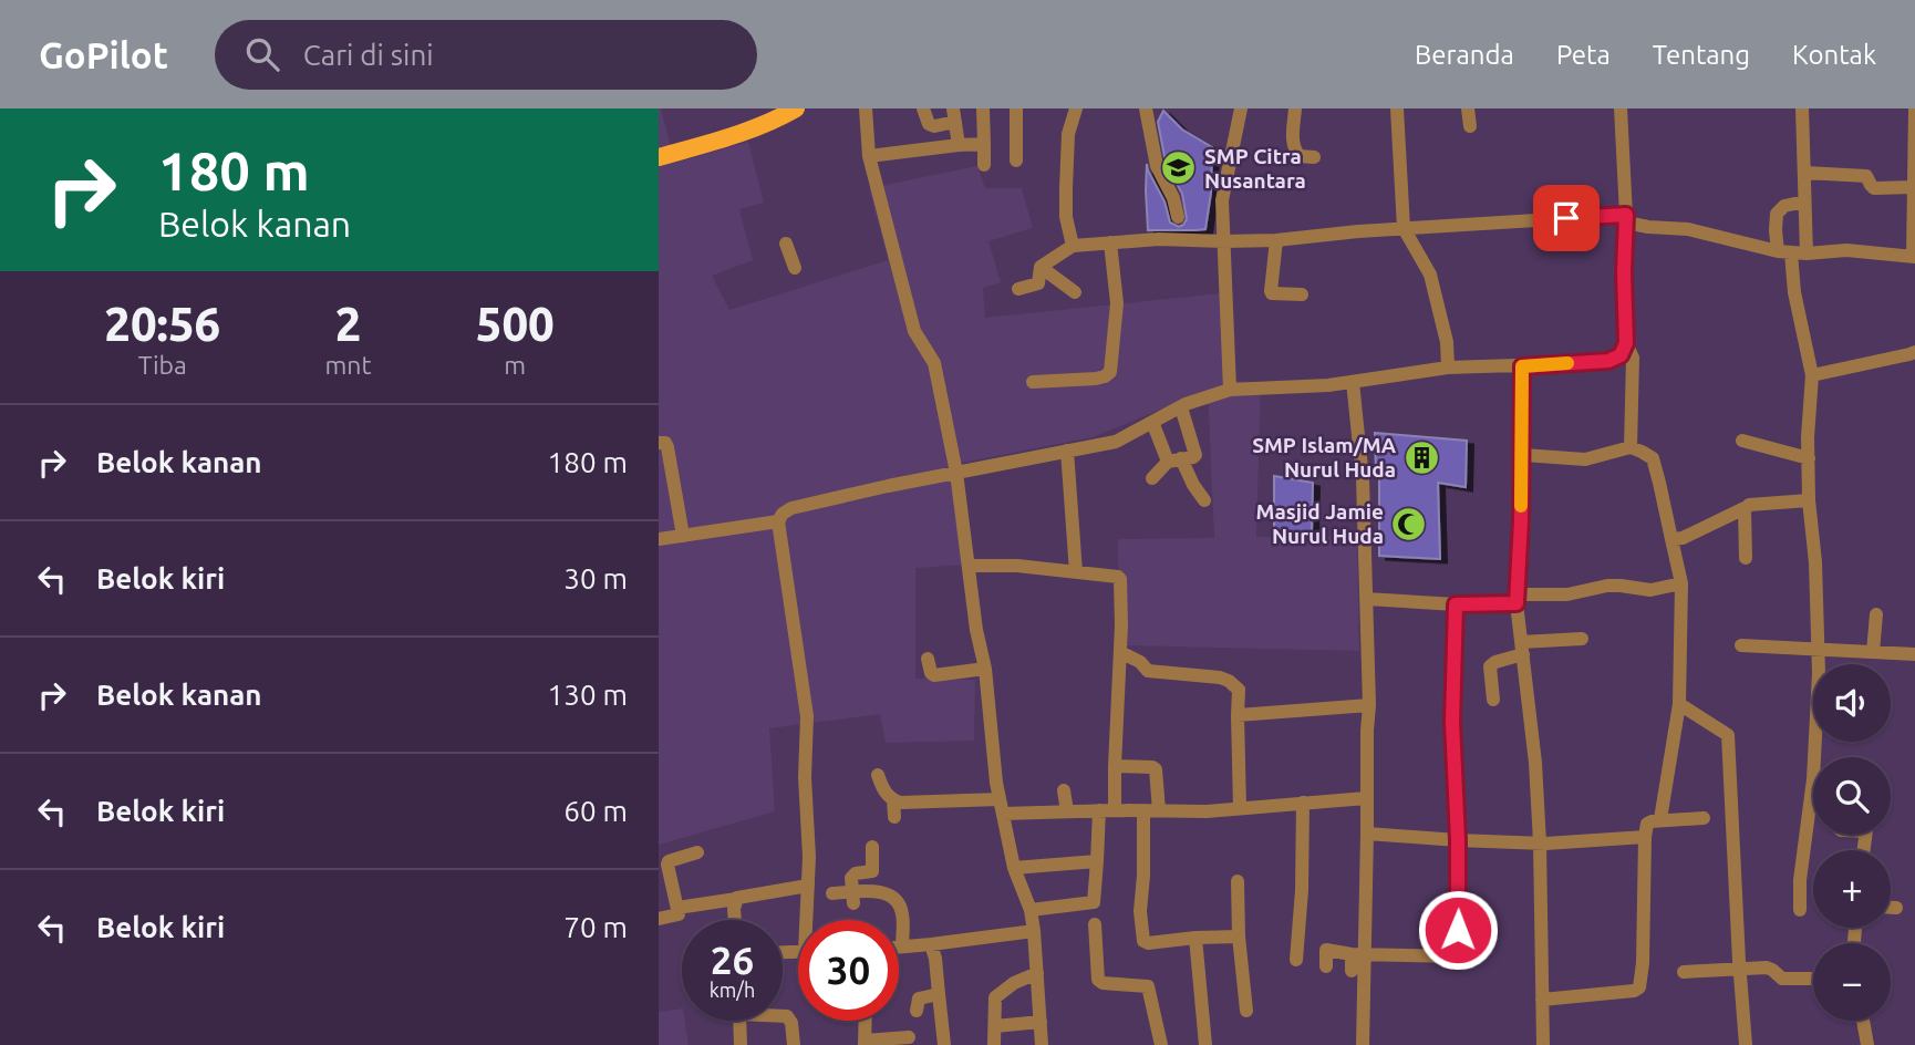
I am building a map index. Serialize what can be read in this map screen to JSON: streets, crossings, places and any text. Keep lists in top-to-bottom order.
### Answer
{
  "places": {
    "school or university": ["SMP Citra Nusantara"],
    "building": ["SMP Islam/MA Nurul Huda"],
    "mosque": ["Masjid Jamie Nurul Huda"]
  },
  "page": {
    "header": "GoPilot",
    "search": "Cari di sini",
    "nav": [
      "Beranda",
      "Peta",
      "Tentang",
      "Kontak"
    ],
    "turn": ["180 m", "Belok kanan"],
    "eta": [
      "20:56",
      "Tiba",
      "2",
      "mnt",
      "500",
      "m"
    ],
    "list": [
      {
        "name": "Belok kanan",
        "value": "180 m"
      },
      {
        "name": "Belok kiri",
        "value": "30 m"
      },
      {
        "name": "Belok kanan",
        "value": "130 m"
      },
      {
        "name": "Belok kiri",
        "value": "60 m"
      },
      {
        "name": "Belok kiri",
        "value": "70 m"
      }
    ],
    "map_buttons": ["+", "−"],
    "speed": "26 km/h",
    "limit": "30"
  }
}
